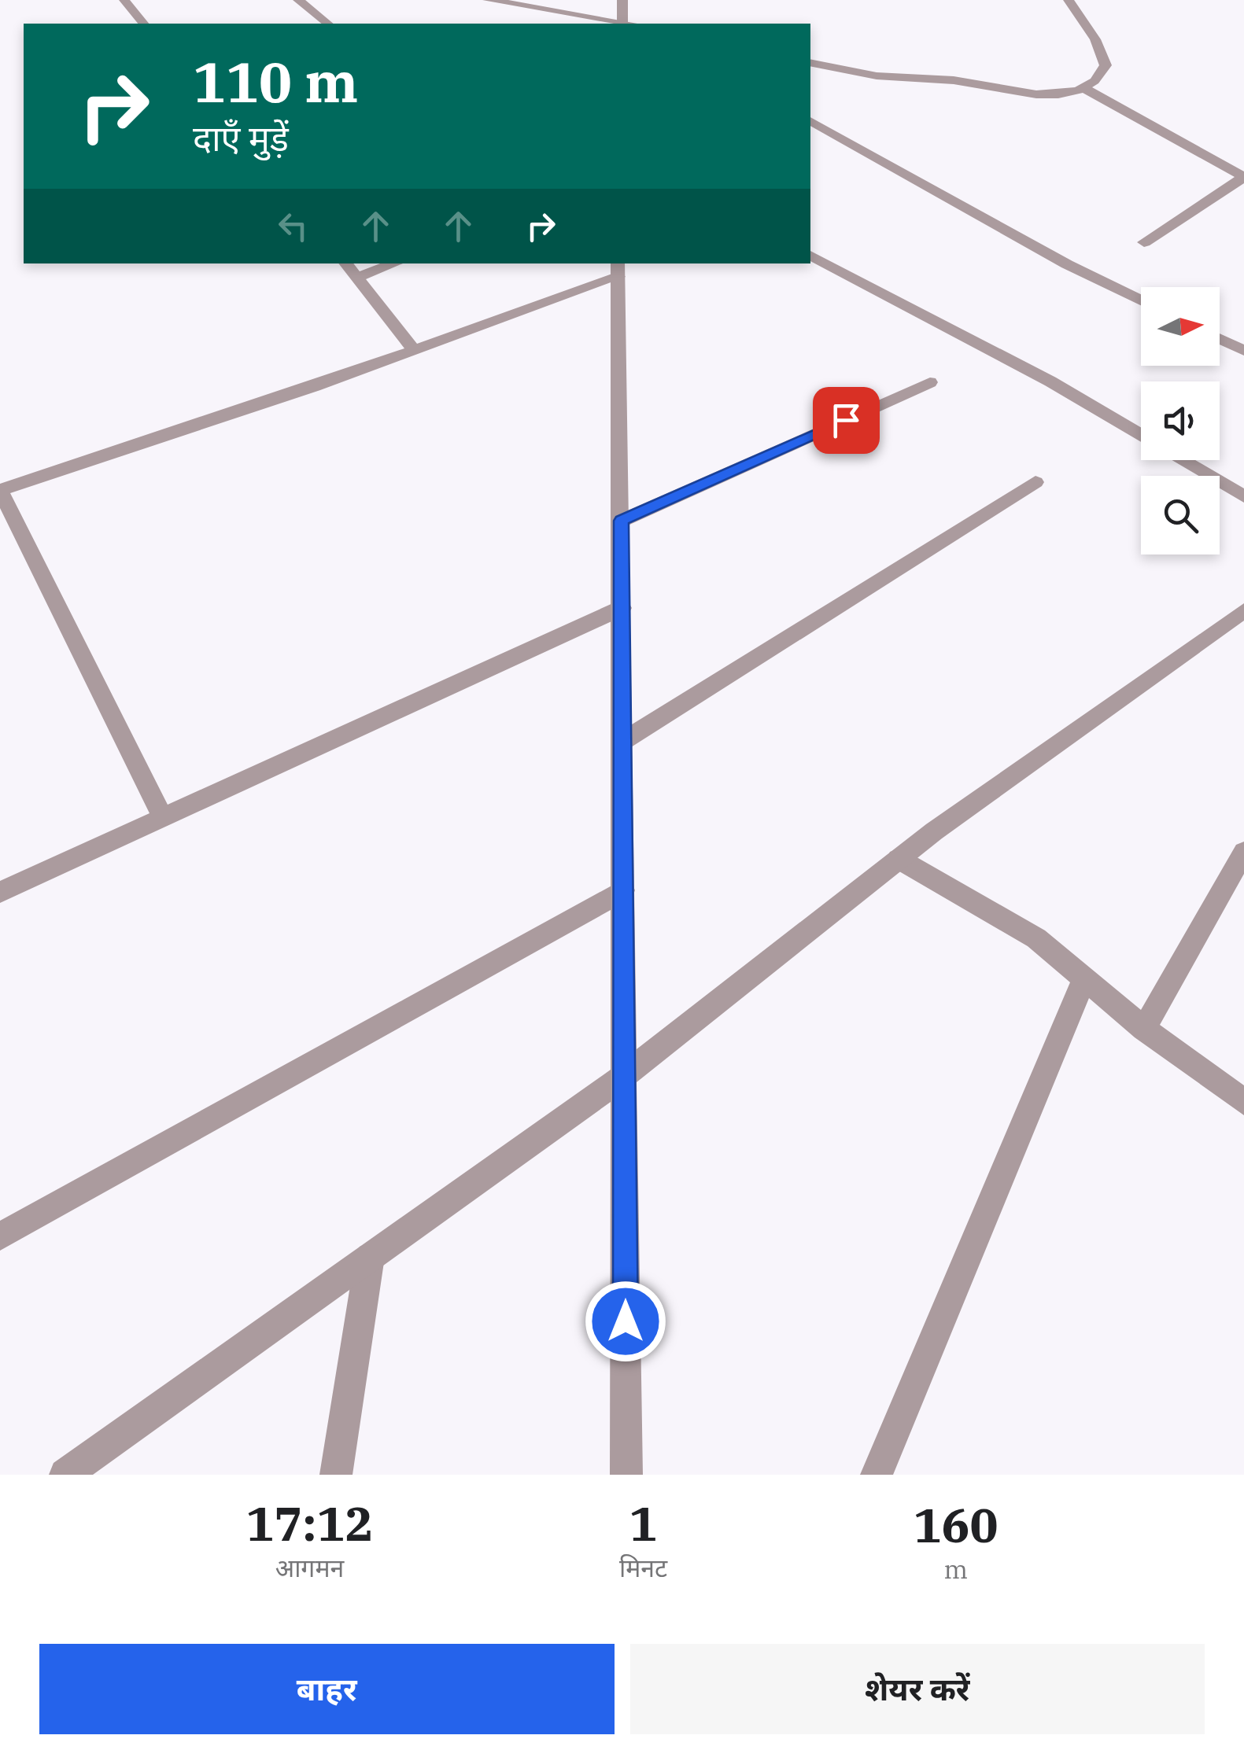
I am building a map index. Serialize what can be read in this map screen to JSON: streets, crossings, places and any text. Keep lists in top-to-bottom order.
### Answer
{
  "north": "right",
  "page": {
    "turn": ["110 m", "दाएँ मुड़ें"],
    "eta": [
      "17:12",
      "आगमन",
      "1",
      "मिनट",
      "160",
      "m"
    ],
    "buttons": ["बाहर", "शेयर करें"]
  }
}
